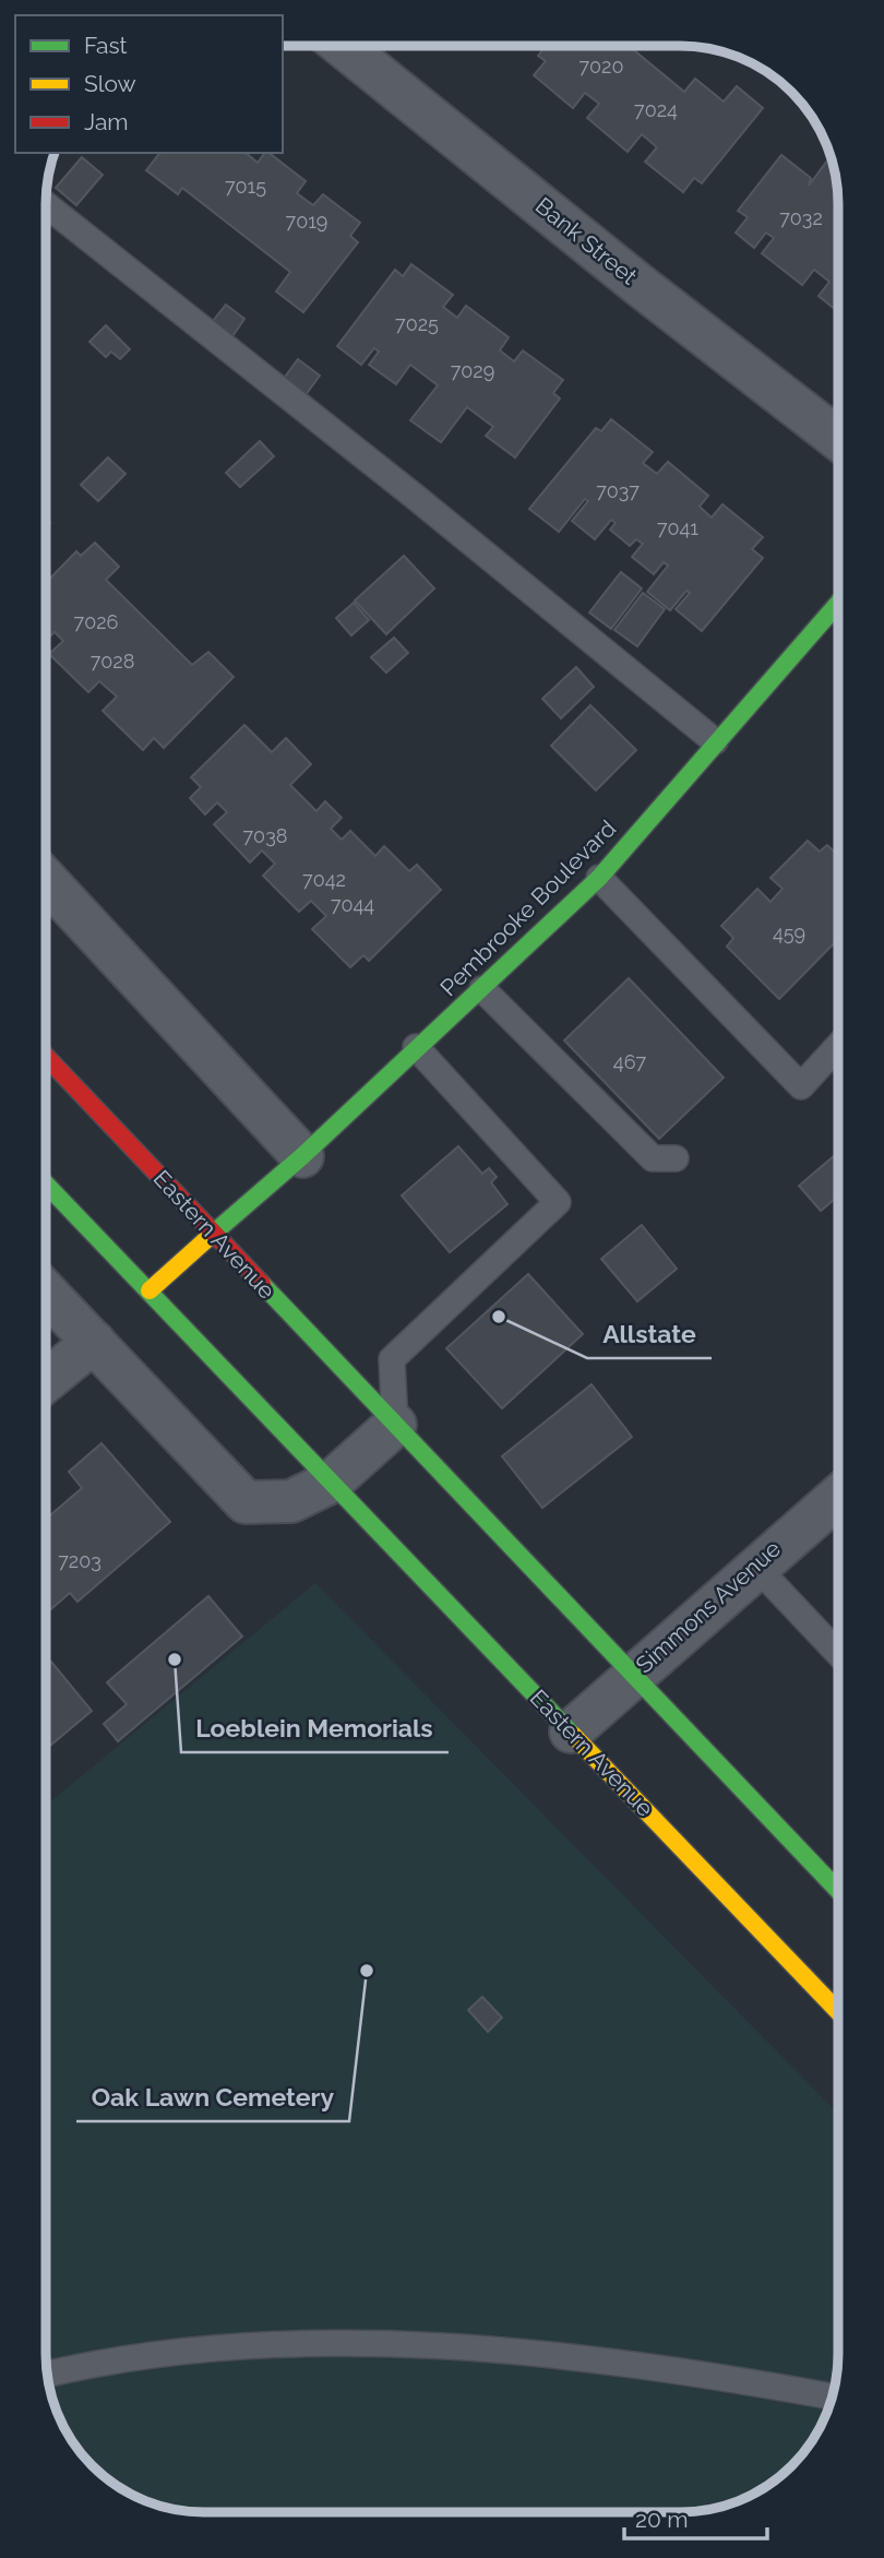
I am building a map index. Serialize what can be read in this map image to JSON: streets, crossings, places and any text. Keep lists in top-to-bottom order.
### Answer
{
  "streets": {
    "main road": ["Pembrooke Boulevard", "Eastern Avenue"],
    "street": ["Bank Street", "Simmons Avenue"]
  },
  "crossings": [
    ["Pembrooke Boulevard", "Eastern Avenue"],
    ["Eastern Avenue", "Simmons Avenue"]
  ],
  "places": ["Allstate", "Loeblein Memorials", "Oak Lawn Cemetery"],
  "house_numbers": [
    "7020",
    "7024",
    "7015",
    "7032",
    "7019",
    "7025",
    "7029",
    "7037",
    "7041",
    "7026",
    "7028",
    "7038",
    "7042",
    "7044",
    "459",
    "467",
    "7203"
  ],
  "legend": ["Fast", "Slow", "Jam"],
  "scale_bar": "20 m"
}
